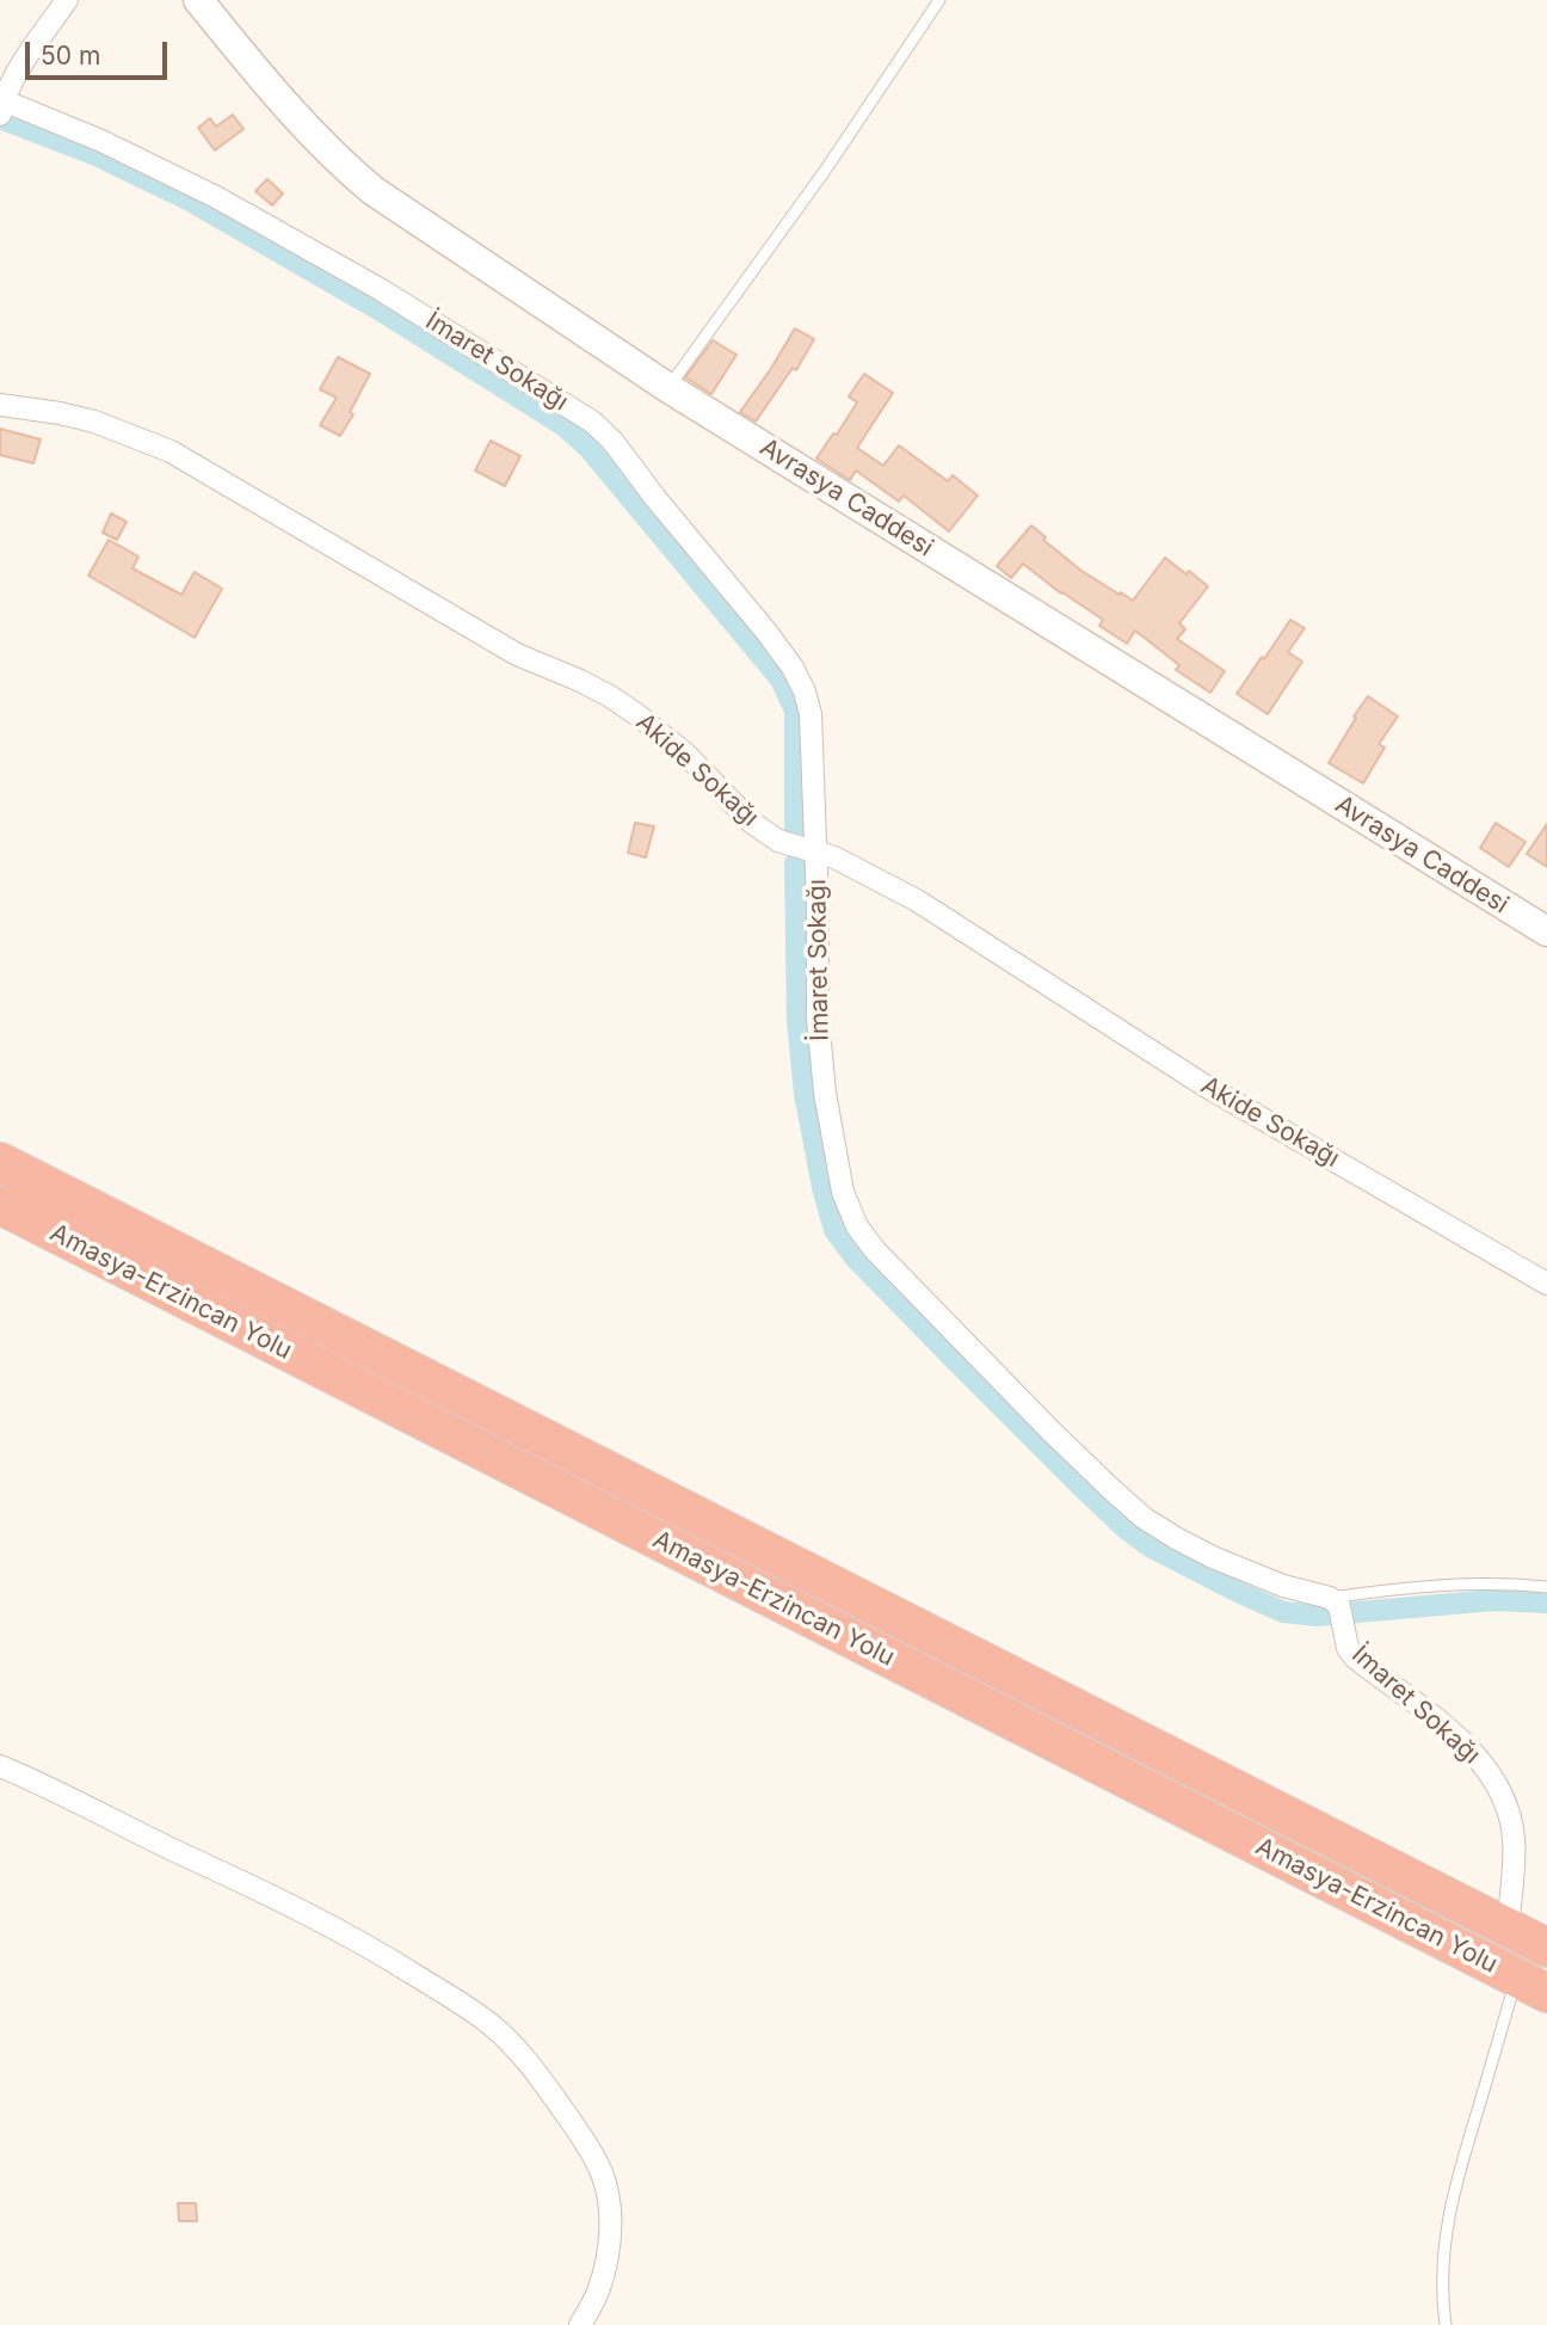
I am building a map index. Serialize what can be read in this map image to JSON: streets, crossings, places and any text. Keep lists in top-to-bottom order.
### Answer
{
  "streets": {
    "highway": ["Amasya-Erzincan Yolu"],
    "street": ["İmaret Sokağı", "Avrasya Caddesi", "Akide Sokağı"]
  },
  "crossings": [
    ["İmaret Sokağı", "Akide Sokağı"],
    ["İmaret Sokağı", "Amasya-Erzincan Yolu"]
  ],
  "scale_bar": "50 m"
}
